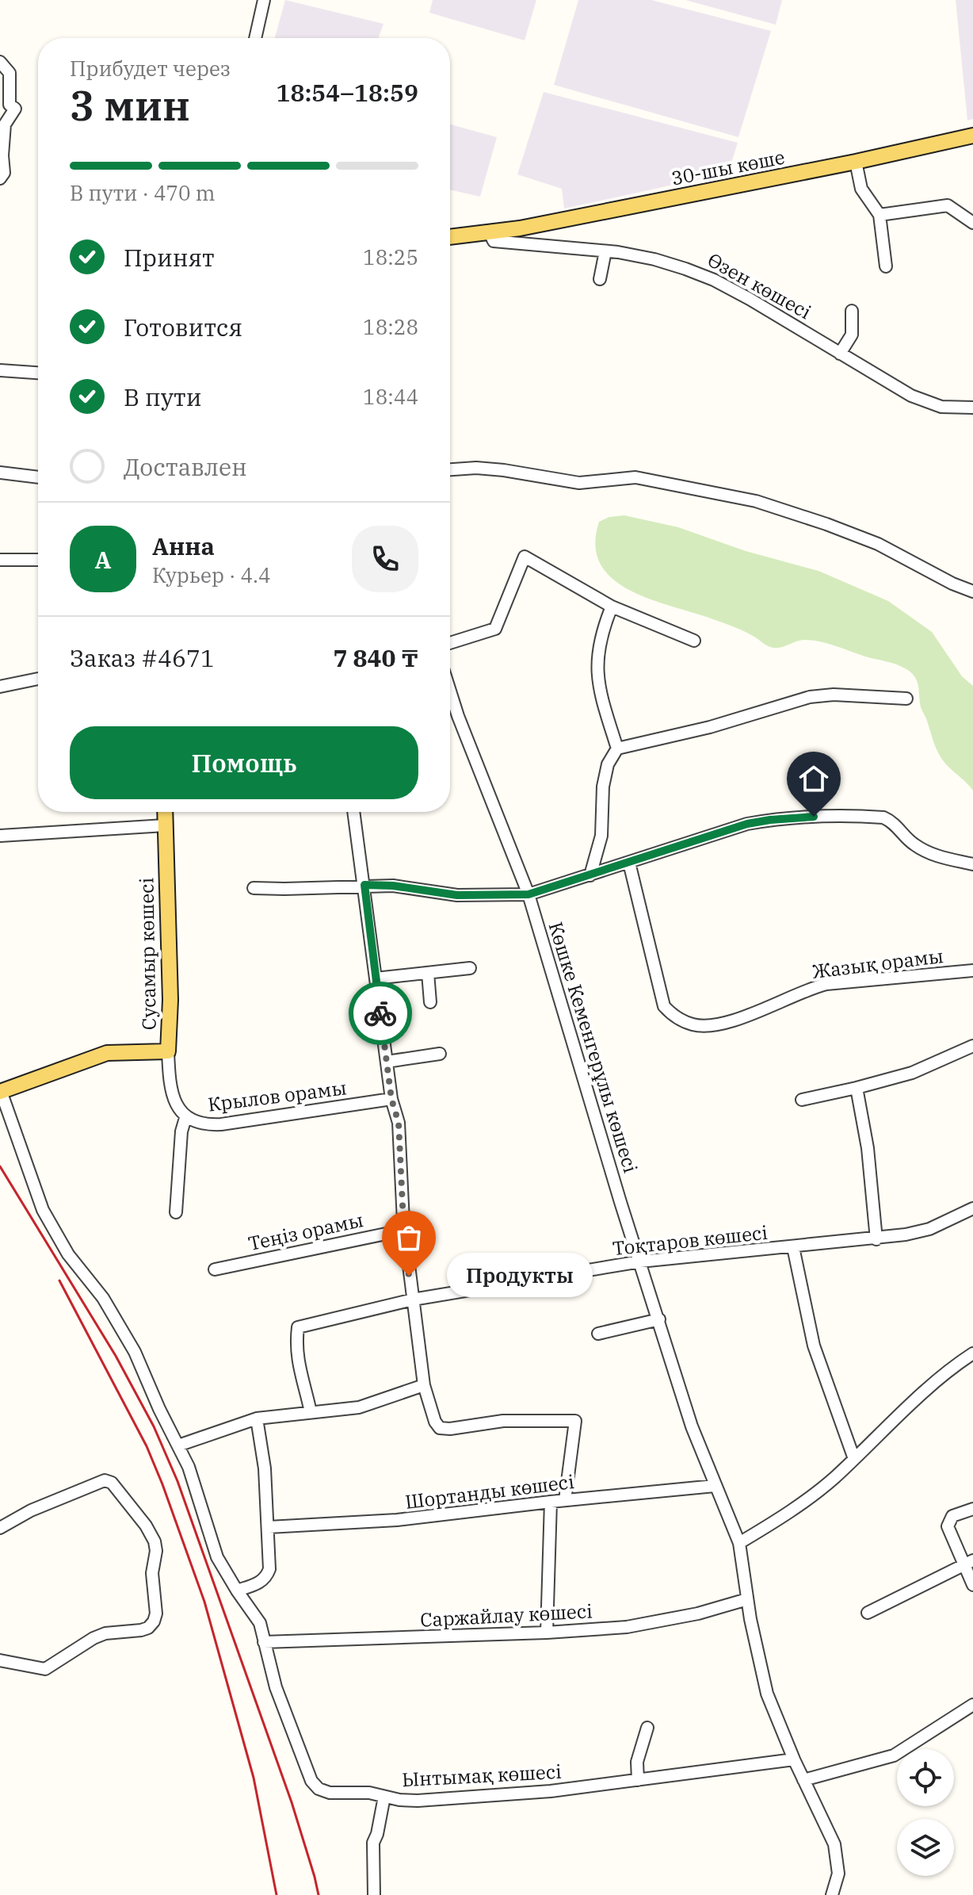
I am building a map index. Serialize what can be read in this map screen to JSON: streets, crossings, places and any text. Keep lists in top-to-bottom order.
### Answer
{
  "streets": {
    "main road": ["30-шы көше", "Сусамыр көшесі"],
    "street": [
      "Өзен көшесі",
      "Жазық орамы",
      "Көшке Кеменгерұлы көшесі",
      "Крылов орамы",
      "Теңіз орамы",
      "Тоқтаров көшесі",
      "Шортанды көшесі",
      "Саржайлау көшесі",
      "Ынтымақ көшесі"
    ]
  },
  "crossings": [
    ["30-шы көше", "Өзен көшесі"],
    ["Сусамыр көшесі", "Крылов орамы"],
    ["Көшке Кеменгерұлы көшесі", "Тоқтаров көшесі"],
    ["Көшке Кеменгерұлы көшесі", "Шортанды көшесі"],
    ["Көшке Кеменгерұлы көшесі", "Саржайлау көшесі"],
    ["Көшке Кеменгерұлы көшесі", "Ынтымақ көшесі"],
    ["Саржайлау көшесі", "Ынтымақ көшесі"]
  ],
  "places": ["Продукты"],
  "page": {
    "heading": ["3 мин", "Прибудет через", "18:54–18:59"],
    "panel": [
      "Анна",
      "Курьер · 4.4",
      "Заказ #4671",
      "7 840 ₸"
    ],
    "bar": "В пути · 470 m",
    "list": [
      ["Принят", "18:25"],
      ["Готовится", "18:28"],
      ["В пути", "18:44"],
      "Доставлен"
    ],
    "round": "А",
    "buttons": "Помощь",
    "bubble": "Продукты"
  }
}
